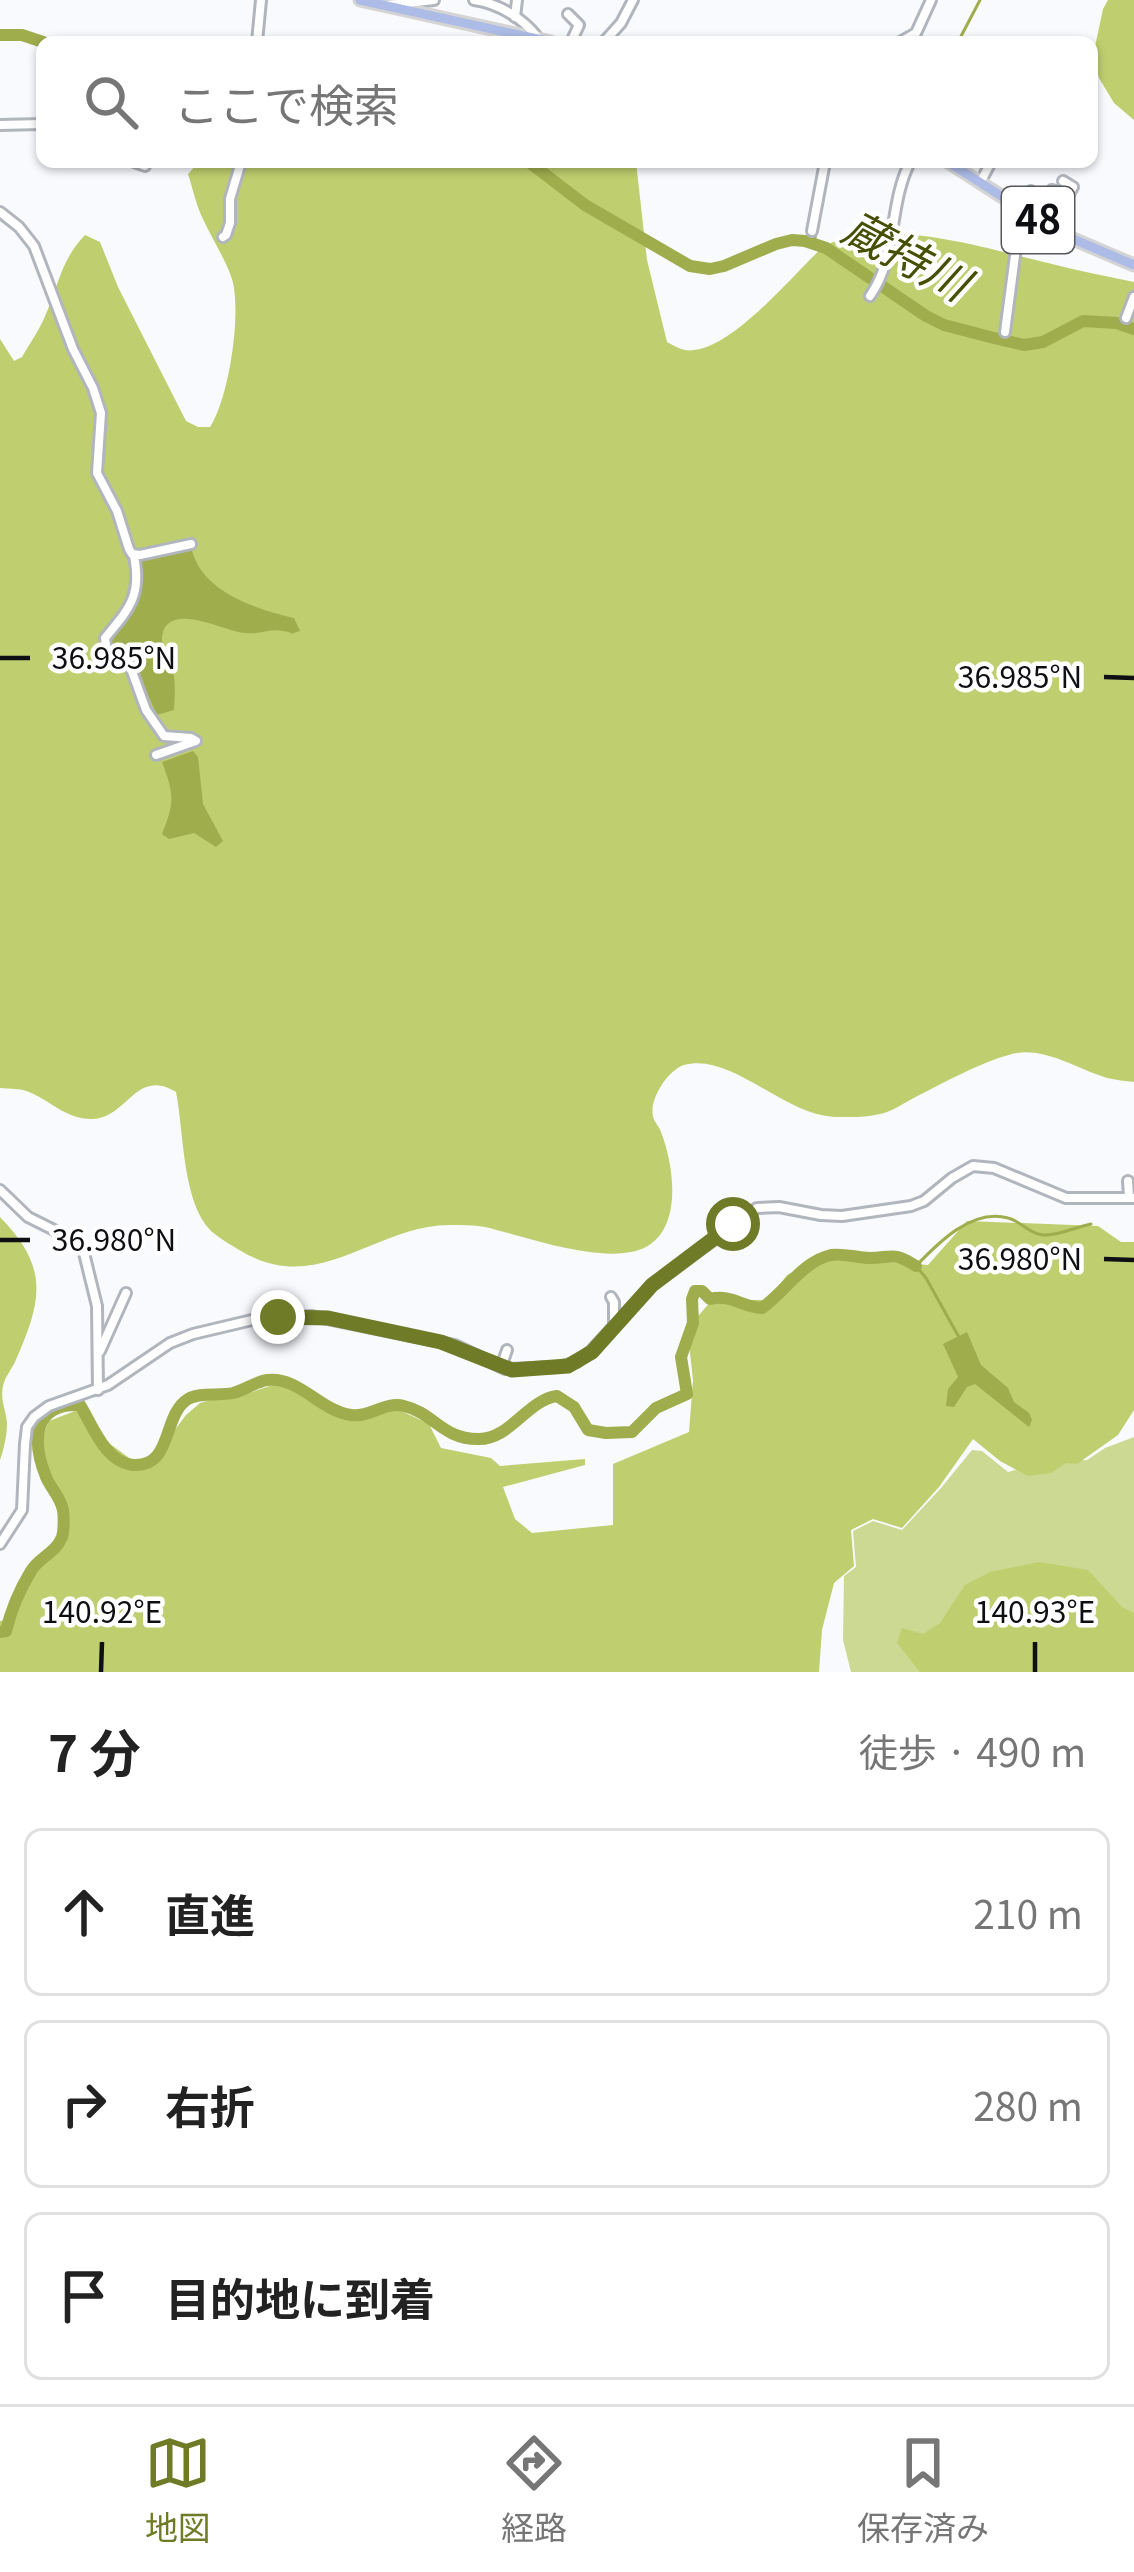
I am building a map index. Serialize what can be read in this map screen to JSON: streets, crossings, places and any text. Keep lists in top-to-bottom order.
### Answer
{
  "streets": {
    "main road": ["48"]
  },
  "water": ["蔵持川"],
  "page": {
    "search": "ここで検索",
    "heading": ["7 分", "徒歩 · 490 m"],
    "list": [
      ["直進", "210 m"],
      ["右折", "280 m"],
      "目的地に到着"
    ],
    "nav": ["地図", "経路", "保存済み"]
  },
  "coordinates": [
    "36.985°N",
    "36.980°N",
    "140.92°E",
    "140.93°E"
  ]
}
